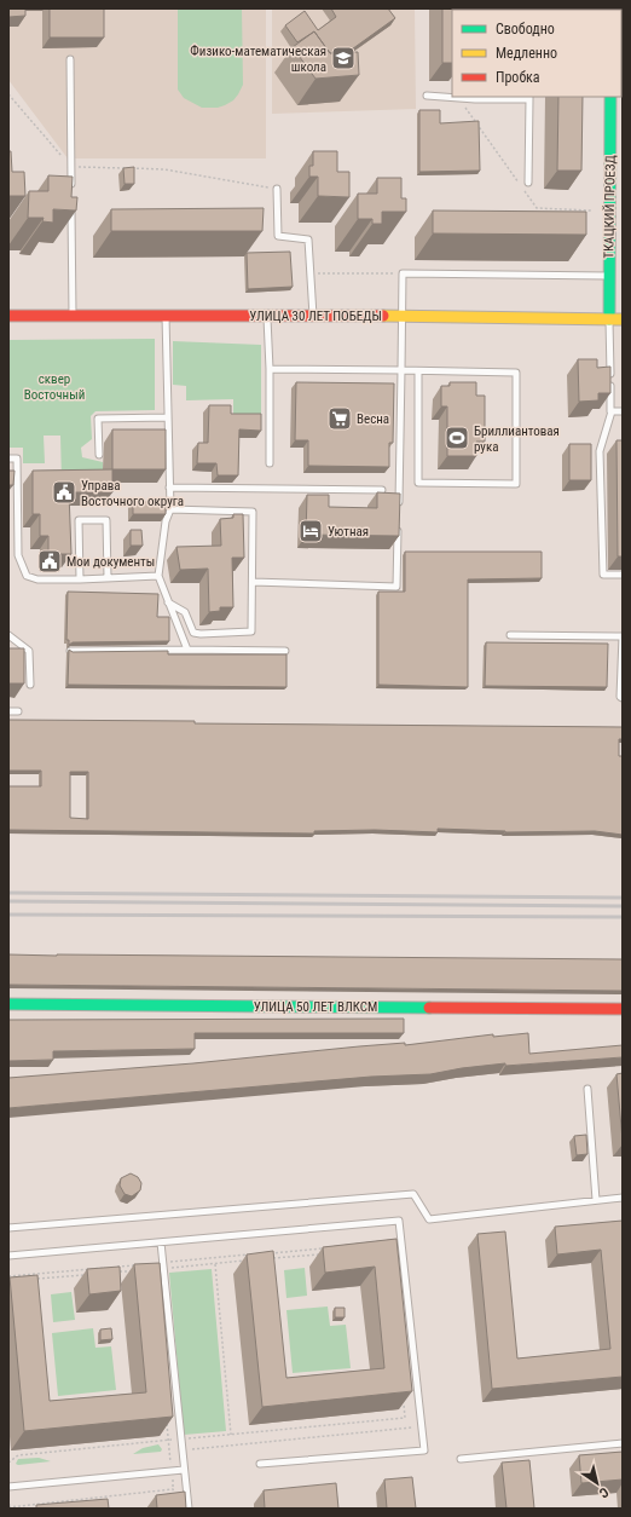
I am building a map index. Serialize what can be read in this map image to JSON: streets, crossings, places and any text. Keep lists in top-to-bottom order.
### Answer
{
  "streets": {
    "street": ["ТКАЦКИЙ ПРОЕЗД", "УЛИЦА 30 ЛЕТ ПОБЕДЫ", "УЛИЦА 50 ЛЕТ ВЛКСМ"]
  },
  "crossings": [
    ["ТКАЦКИЙ ПРОЕЗД", "УЛИЦА 30 ЛЕТ ПОБЕДЫ"]
  ],
  "parks": ["сквер Восточный"],
  "places": {
    "school or university": ["Физико-математическая школа"],
    "supermarket": ["Весна"],
    "sports": ["Бриллиантовая рука"],
    "public building": ["Управа Восточного округа", "Мои документы"],
    "hotel": ["Уютная"]
  },
  "legend": ["Свободно", "Медленно", "Пробка"],
  "north": "bottom right"
}
